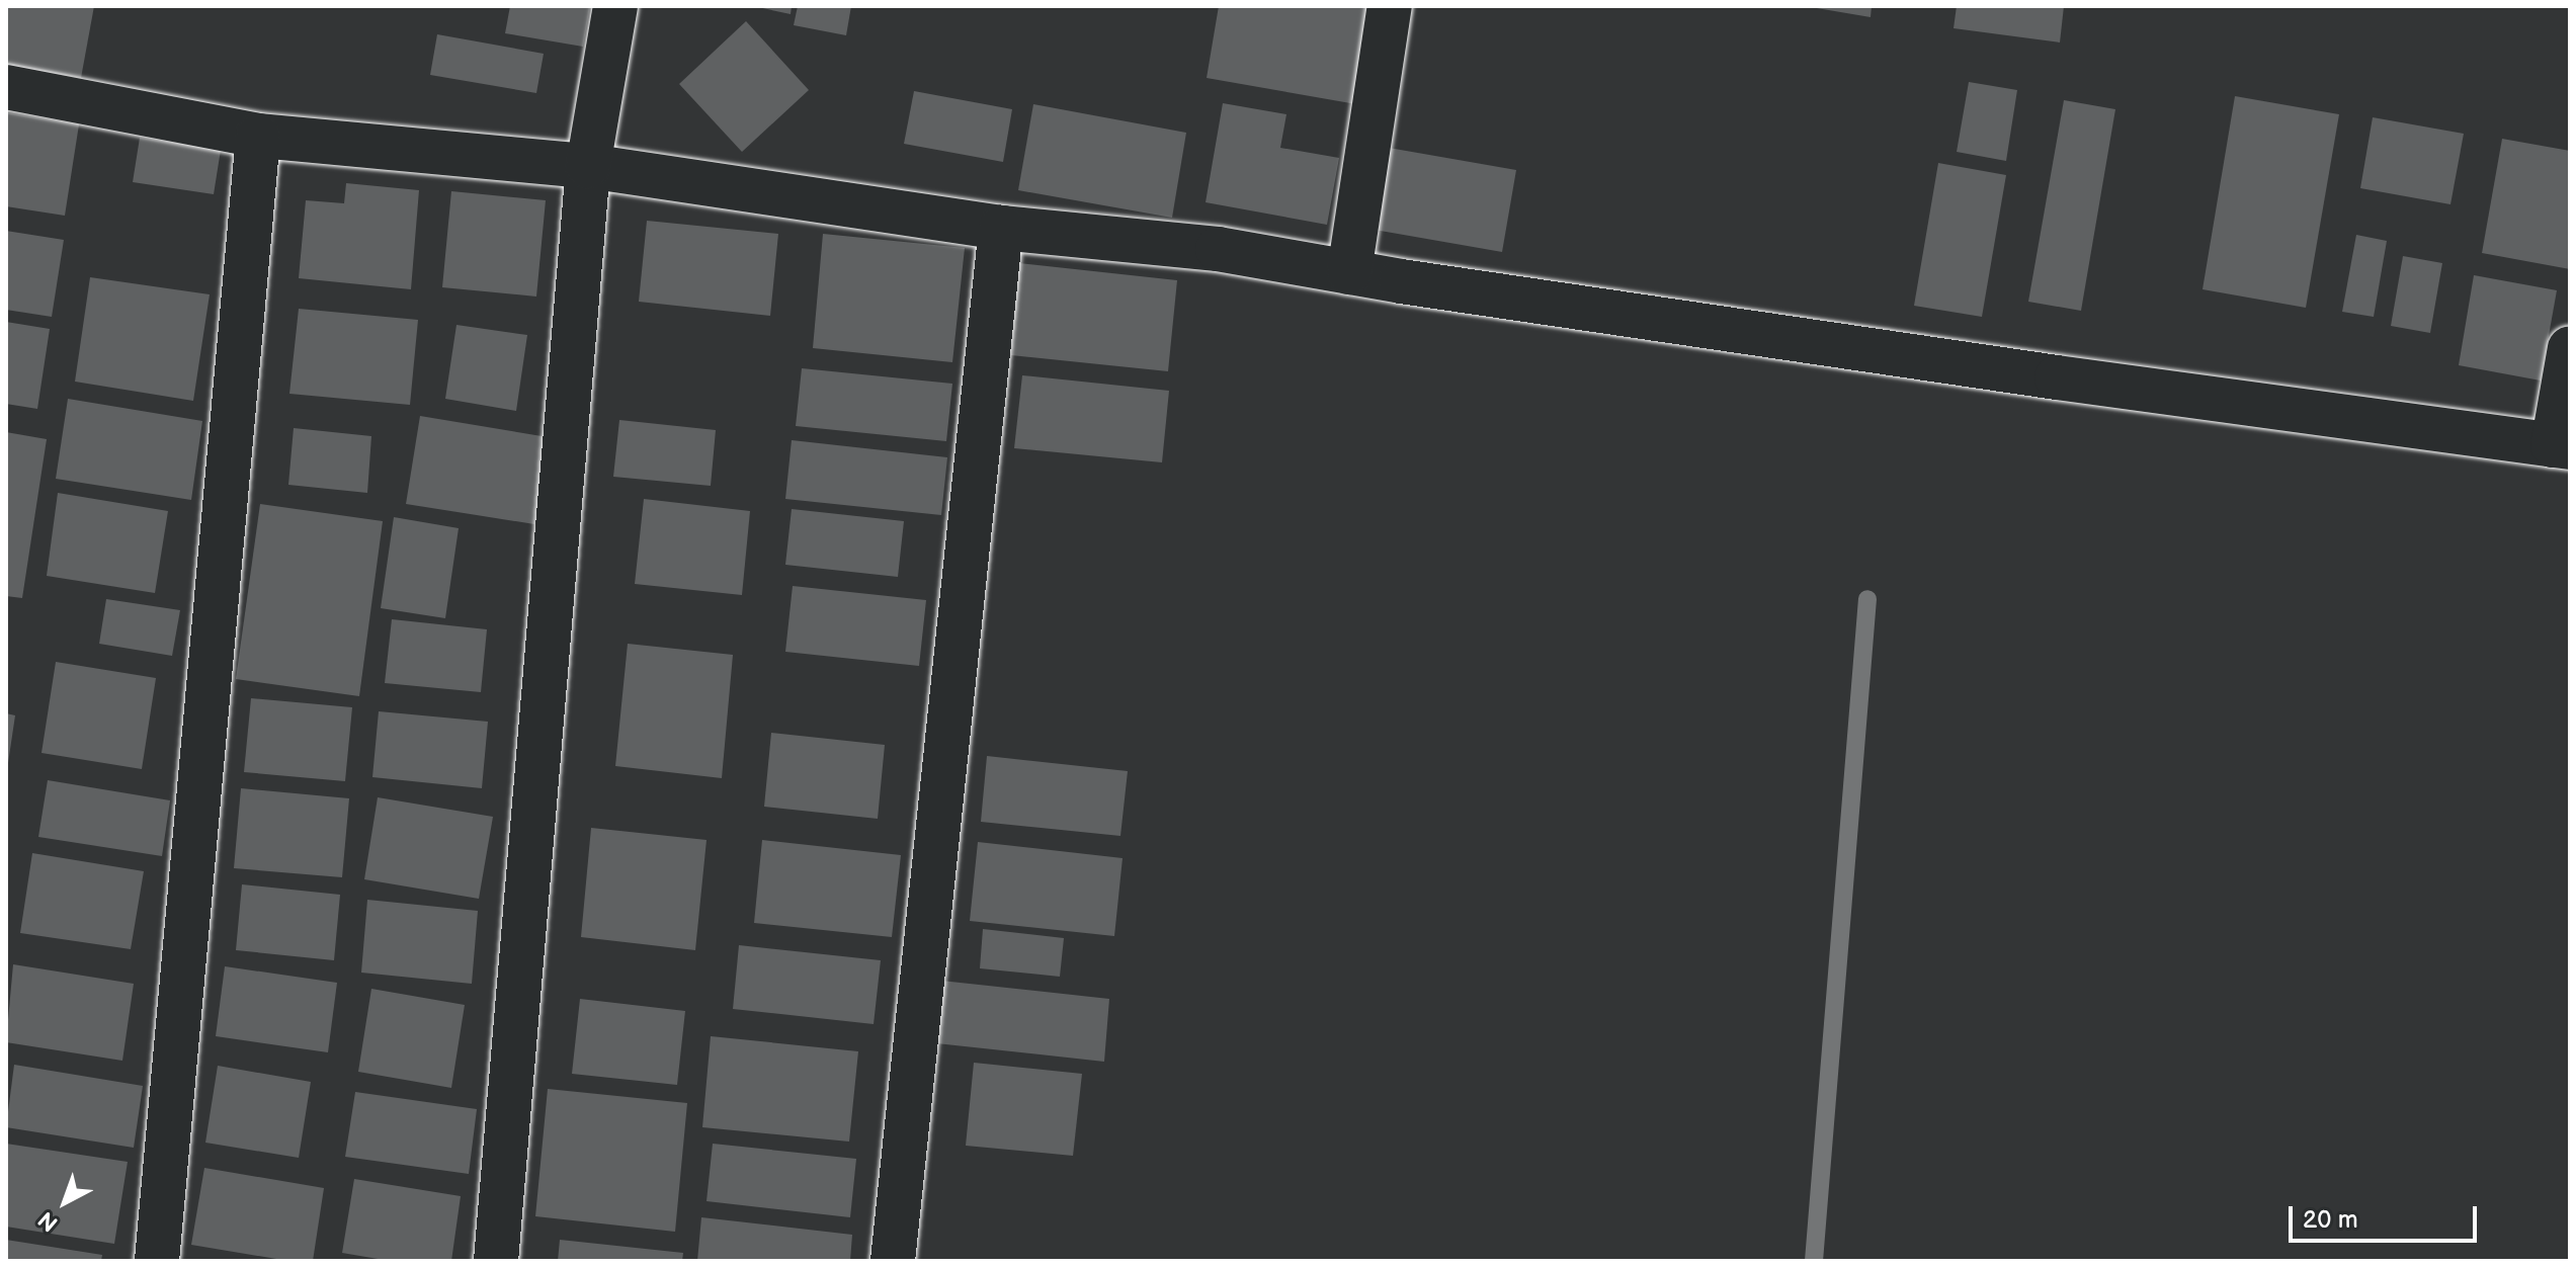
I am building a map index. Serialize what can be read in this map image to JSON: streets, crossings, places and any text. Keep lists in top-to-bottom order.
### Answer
{
  "scale_bar": "20 m",
  "north": "bottom left"
}
